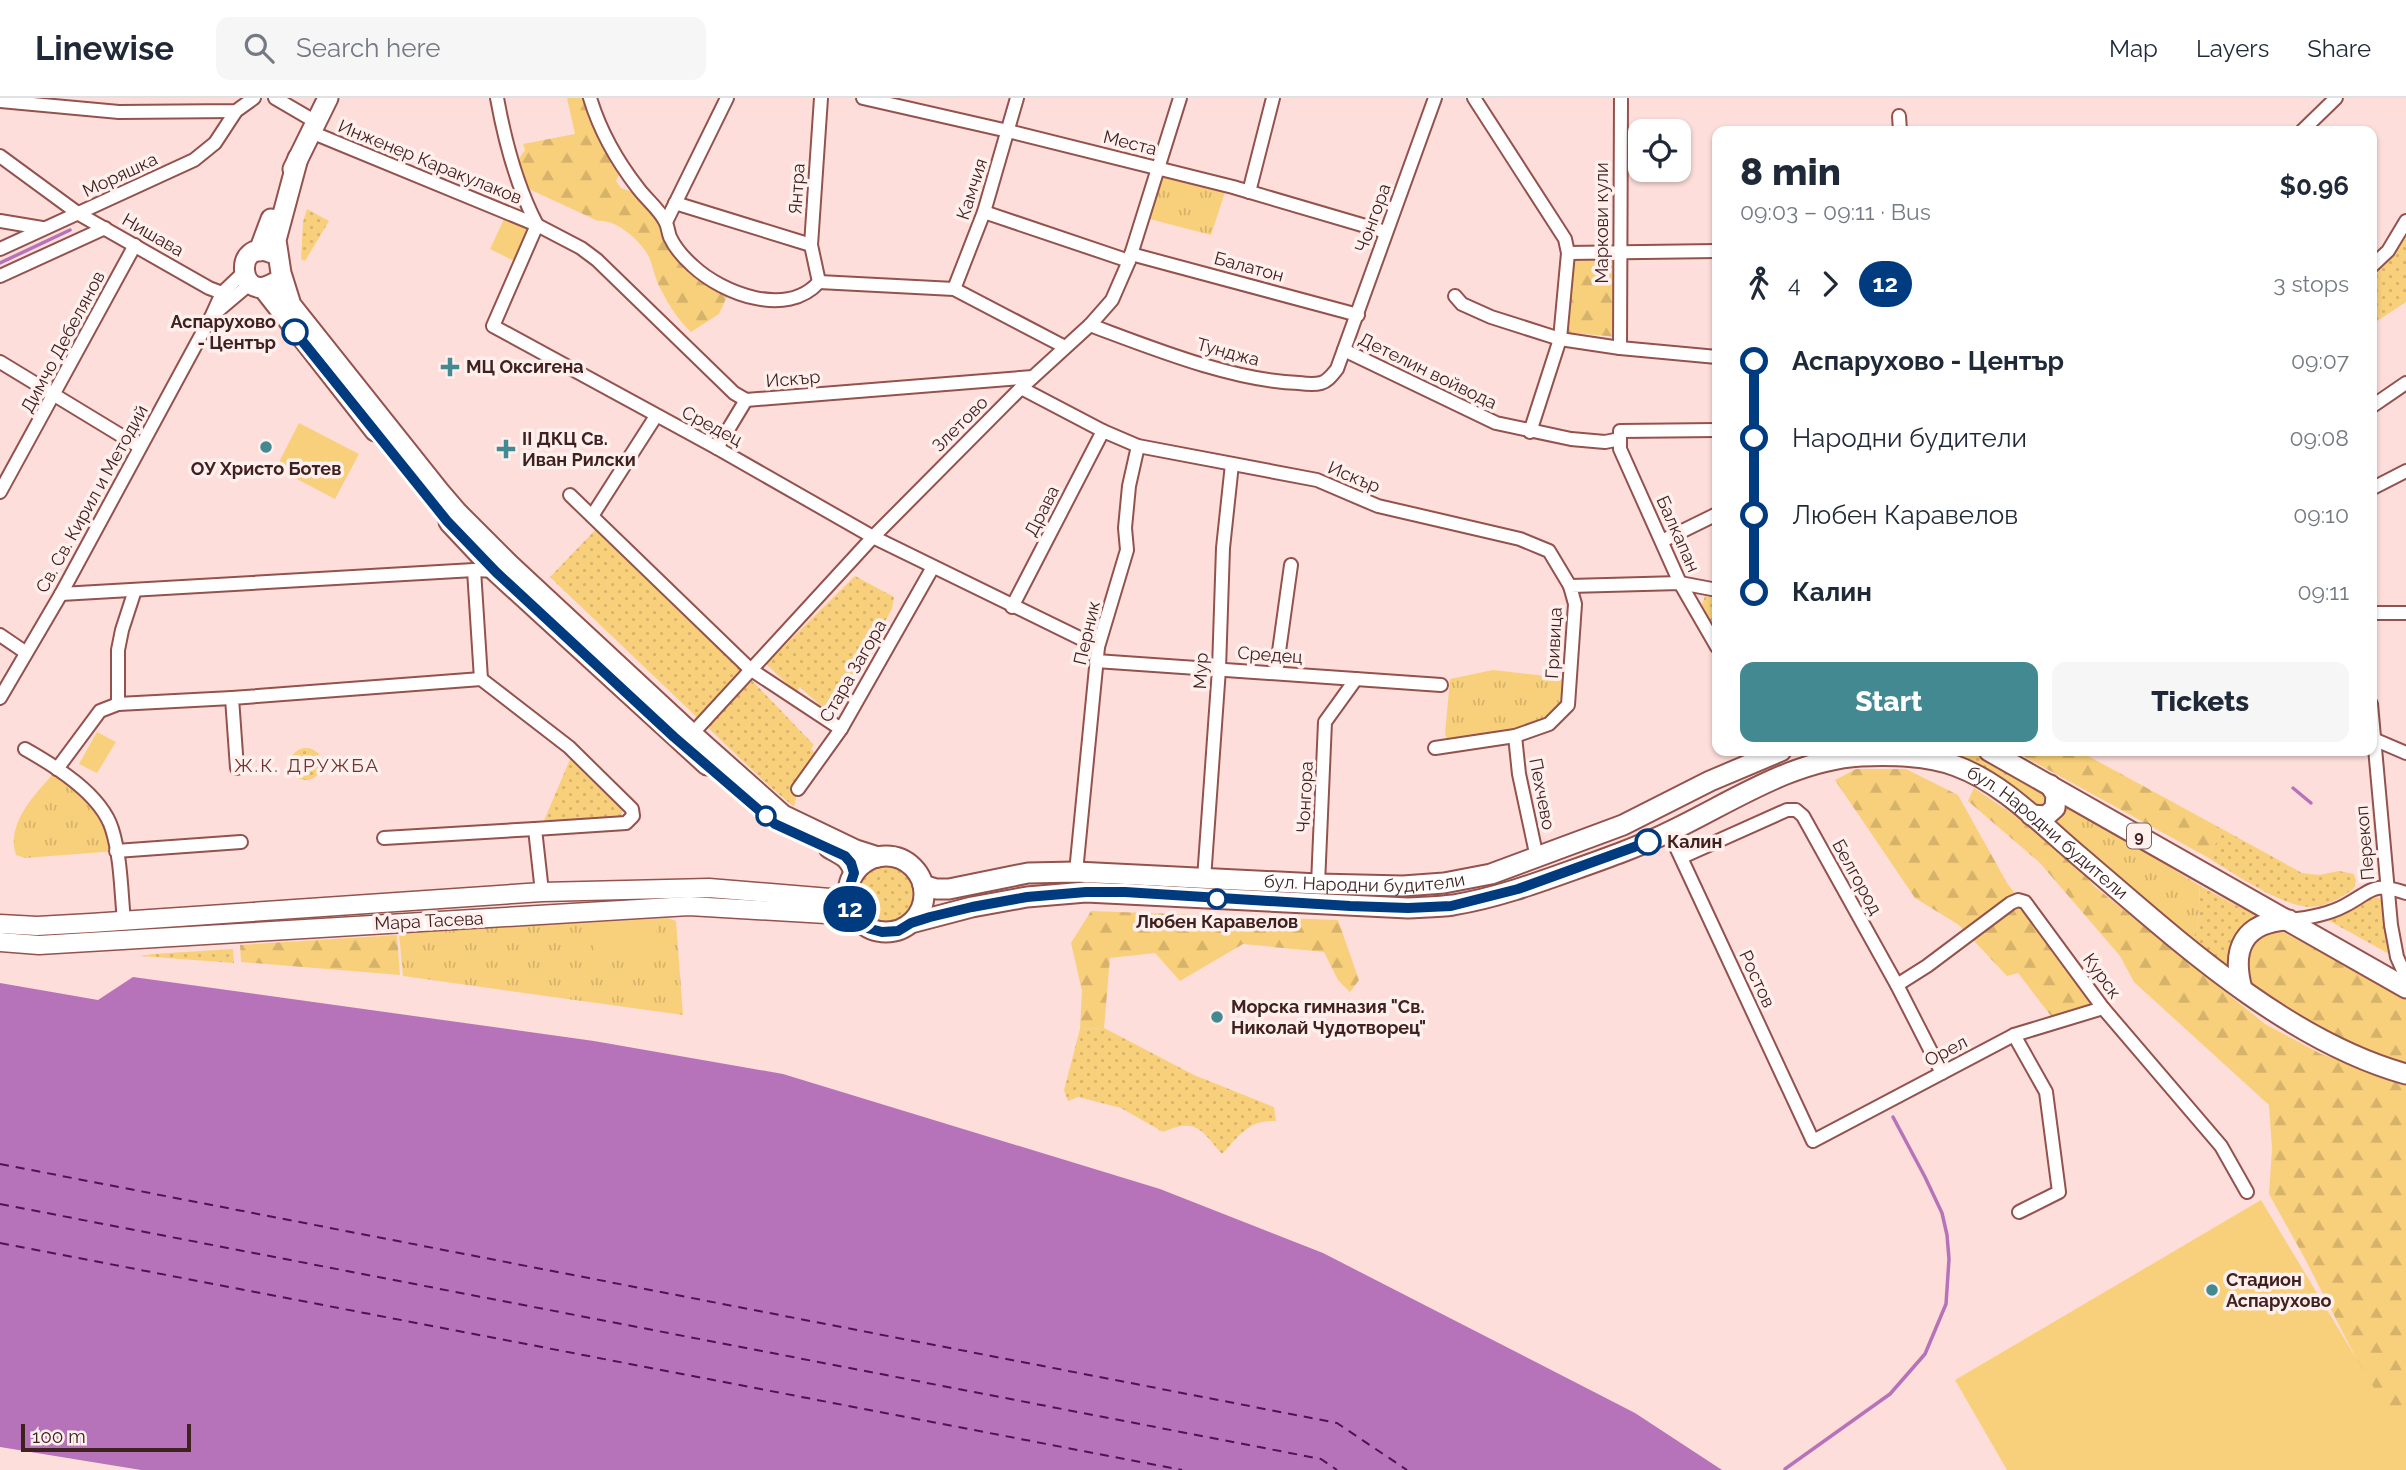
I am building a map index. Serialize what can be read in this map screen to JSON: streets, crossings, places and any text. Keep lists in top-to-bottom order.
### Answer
{
  "streets": {
    "main road": ["бул. Народни будители", "9", "Мара Тасева"],
    "street": [
      "Места",
      "Инженер Каракулаков",
      "Моряшка",
      "Янтра",
      "Камчия",
      "Чонгора",
      "Маркови кули",
      "Нишава",
      "Балатон",
      "Димчо Дебелянов",
      "Тунджа",
      "Детелин войвода",
      "Искър",
      "Злетово",
      "Средец",
      "Св. Св. Кирил и Методий",
      "Драва",
      "Балкапан",
      "Перник",
      "Гривица",
      "Стара Загора",
      "Мур",
      "Пехчево",
      "Перекоп",
      "Белгород",
      "Курск",
      "Ростов",
      "Орел"
    ]
  },
  "crossings": [
    ["Места", "Камчия"],
    ["Места", "Чонгора"],
    ["Места", "Злетово"],
    ["Инженер Каракулаков", "Искър"],
    ["Инженер Каракулаков", "Средец"],
    ["Моряшка", "Нишава"],
    ["Камчия", "Балатон"],
    ["Чонгора", "Балатон"],
    ["Чонгора", "Тунджа"],
    ["Чонгора", "Детелин войвода"],
    ["Чонгора", "Средец"],
    ["Чонгора", "бул. Народни будители"],
    ["Нишава", "Димчо Дебелянов"],
    ["Нишава", "Св. Св. Кирил и Методий"],
    ["Балатон", "Злетово"],
    ["Тунджа", "Детелин войвода"],
    ["Тунджа", "Злетово"],
    ["Детелин войвода", "Балкапан"],
    ["Искър", "Злетово"],
    ["Искър", "Средец"],
    ["Искър", "Драва"],
    ["Искър", "Перник"],
    ["Искър", "Гривица"],
    ["Искър", "Мур"],
    ["Злетово", "Средец"],
    ["Средец", "Драва"],
    ["Средец", "Перник"],
    ["Средец", "Стара Загора"],
    ["Средец", "Мур"],
    ["Балкапан", "Гривица"],
    ["Перник", "бул. Народни будители"],
    ["Гривица", "Пехчево"],
    ["Мур", "бул. Народни будители"],
    ["Пехчево", "бул. Народни будители"],
    ["бул. Народни будители", "Мара Тасева"],
    ["бул. Народни будители", "Ростов"],
    ["Белгород", "Курск"],
    ["Белгород", "Ростов"],
    ["Белгород", "Орел"],
    ["Курск", "Орел"],
    ["Ростов", "Орел"]
  ],
  "districts": ["Ж.К. ДРУЖБА"],
  "places": {
    "other": [
      "Аспарухово - Център",
      "ОУ Христо Ботев",
      "Калин",
      "Любен Каравелов",
      "Морска гимназия \"Св. Николай Чудотворец\"",
      "Стадион Аспарухово"
    ],
    "health": ["МЦ Оксигена", "II ДКЦ Св. Иван Рилски"]
  },
  "lines": ["bus line 12"],
  "scale_bar": "100 m",
  "page": {
    "header": "Linewise",
    "search": "Search here",
    "nav": ["Map", "Layers", "Share"],
    "on_map": "12",
    "heading": ["8 min", "09:03 – 09:11 · Bus", "$0.96"],
    "legs": ["4", "12", "3 stops"],
    "list": [
      {
        "name": "Аспарухово - Център",
        "value": "09:07"
      },
      {
        "name": "Народни будители",
        "value": "09:08"
      },
      {
        "name": "Любен Каравелов",
        "value": "09:10"
      },
      {
        "name": "Калин",
        "value": "09:11"
      }
    ],
    "buttons": ["Start", "Tickets"],
    "scale": "100 m"
  }
}
